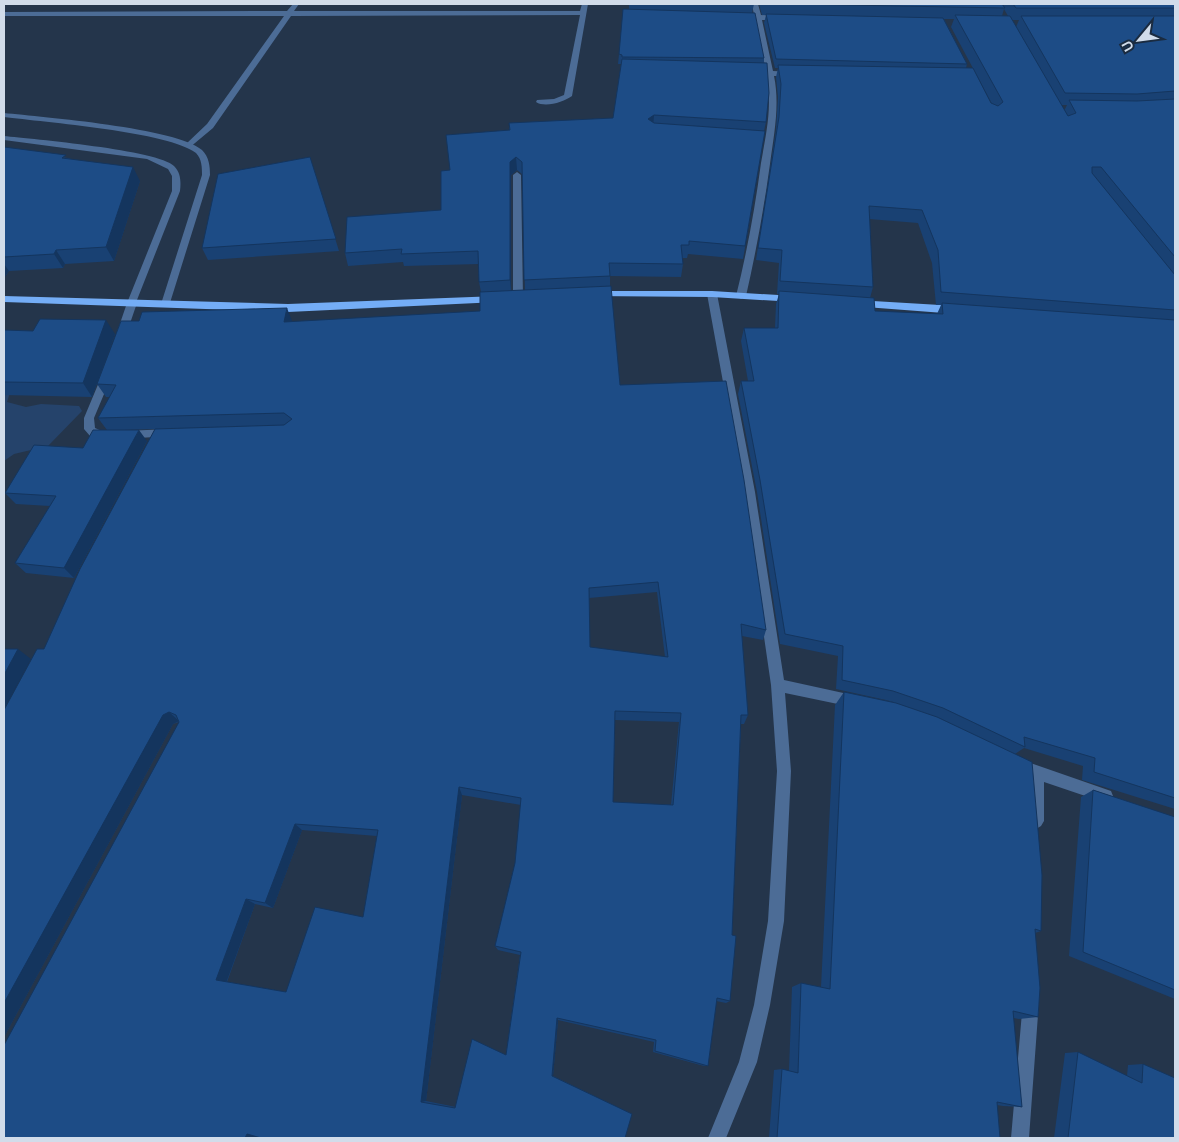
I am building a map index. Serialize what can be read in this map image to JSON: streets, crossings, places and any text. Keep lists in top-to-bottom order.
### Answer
{
  "north": "bottom left"
}
